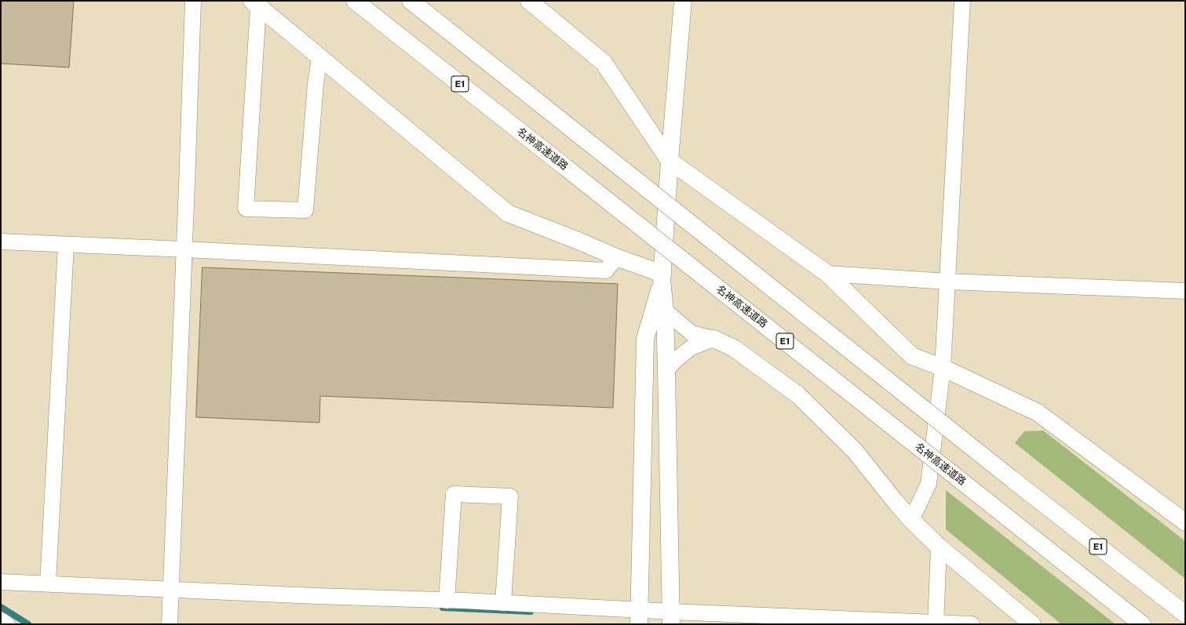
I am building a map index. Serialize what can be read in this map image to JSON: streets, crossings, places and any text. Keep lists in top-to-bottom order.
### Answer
{
  "streets": {
    "main road": ["E1", "名神高速道路"]
  }
}
